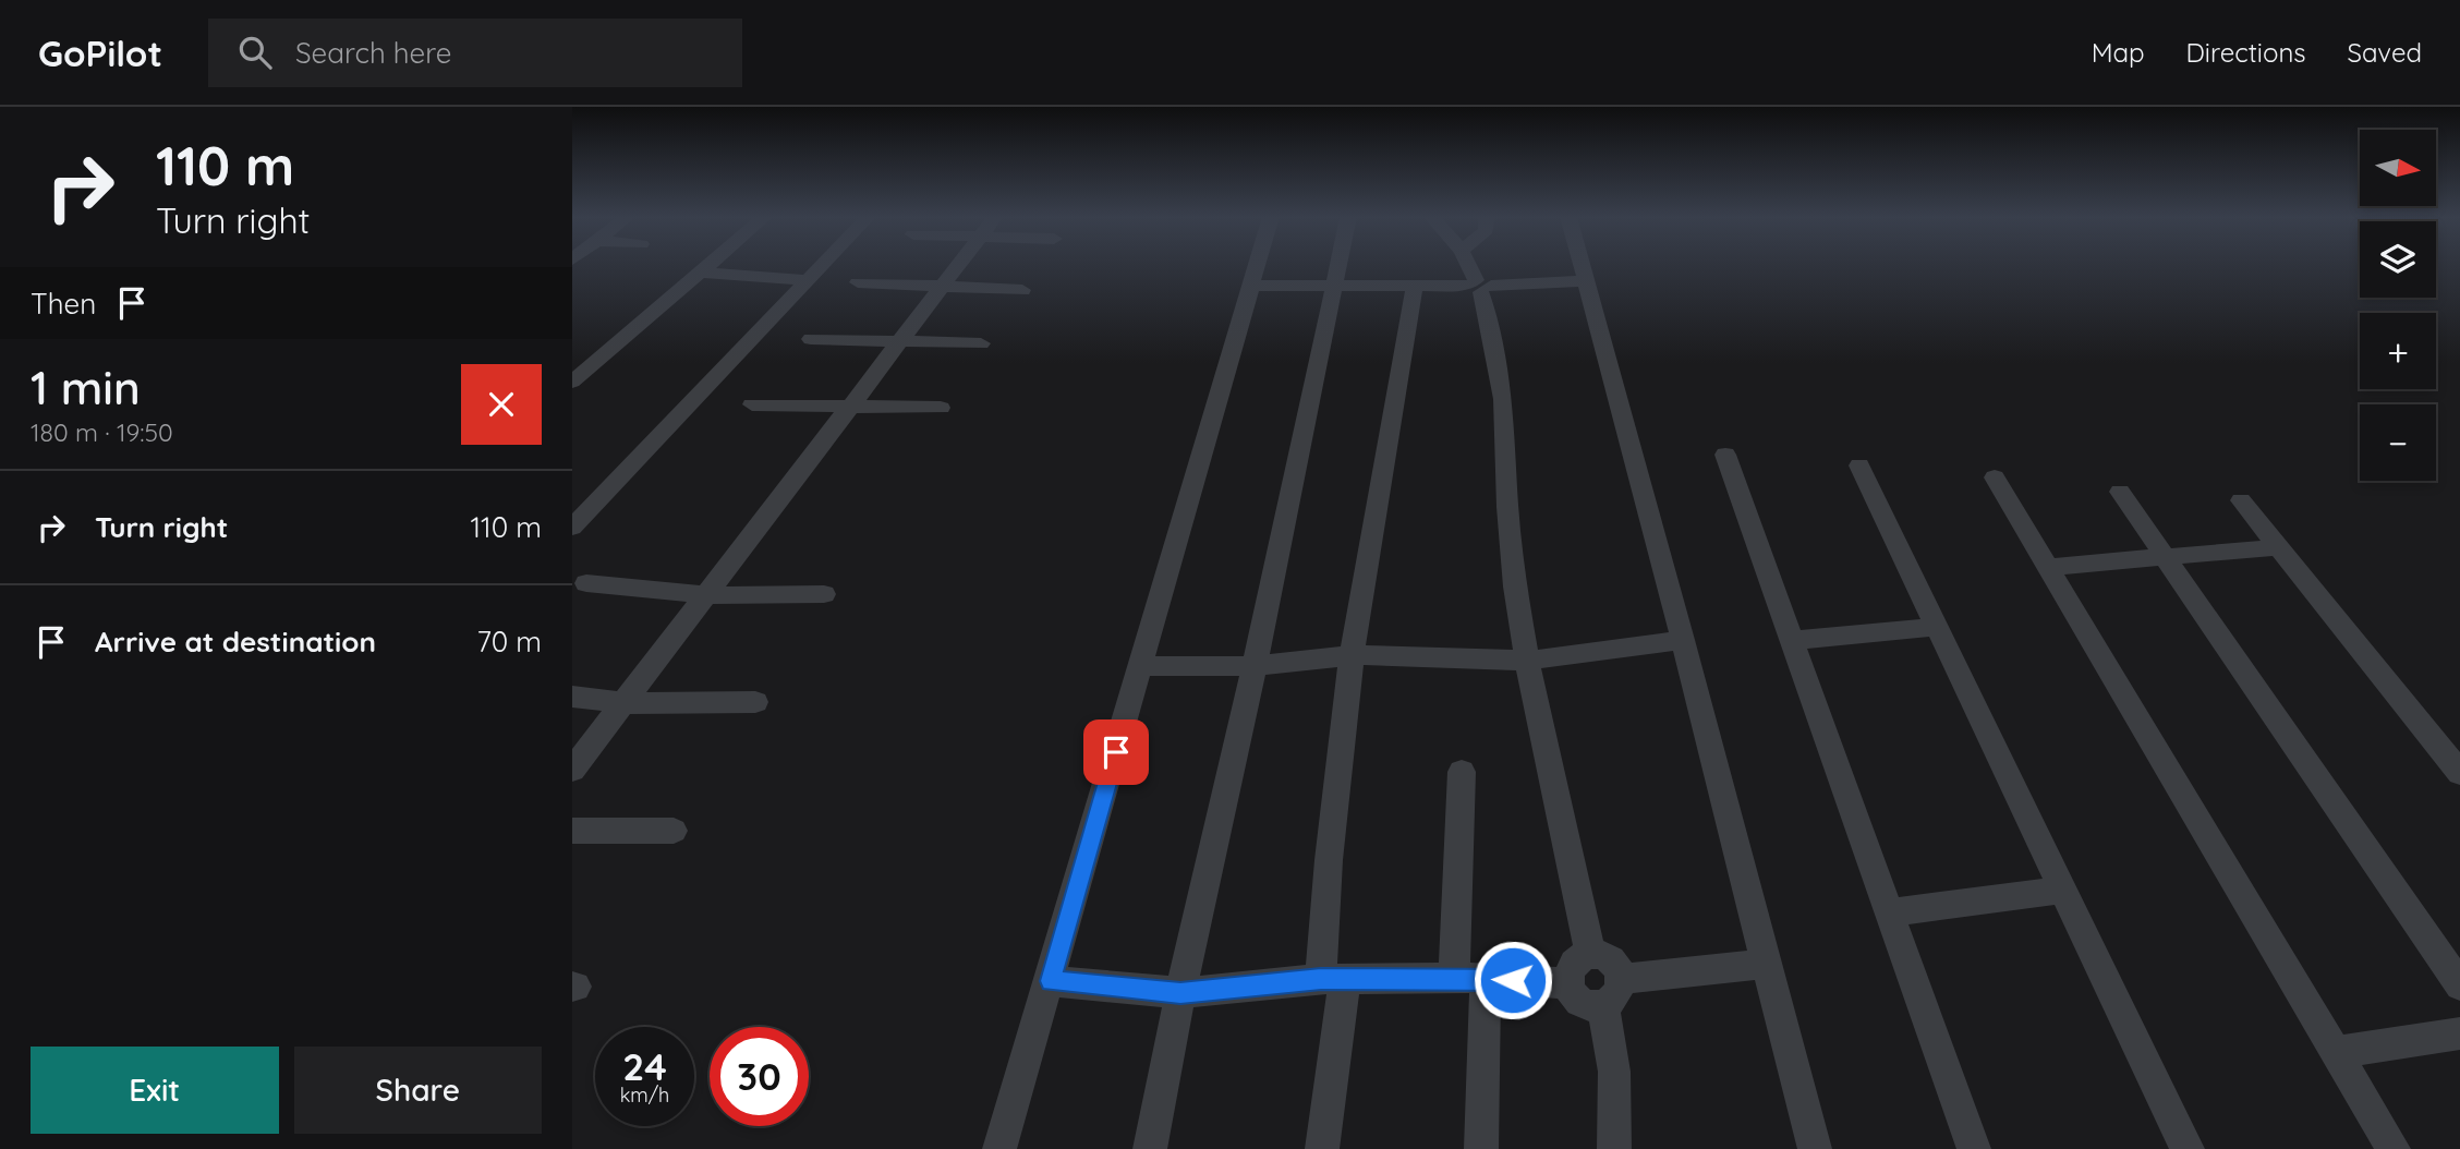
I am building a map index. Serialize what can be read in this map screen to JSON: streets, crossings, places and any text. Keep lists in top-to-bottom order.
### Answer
{
  "north": "right",
  "page": {
    "header": "GoPilot",
    "search": "Search here",
    "nav": ["Map", "Directions", "Saved"],
    "turn": ["110 m", "Turn right"],
    "map_buttons": ["+", "−"],
    "then": "Then",
    "heading": ["1 min", "180 m · 19:50"],
    "list": [
      {
        "name": "Turn right",
        "value": "110 m"
      },
      {
        "name": "Arrive at destination",
        "value": "70 m"
      }
    ],
    "speed": "24 km/h",
    "limit": "30",
    "buttons": ["Exit", "Share"]
  }
}
